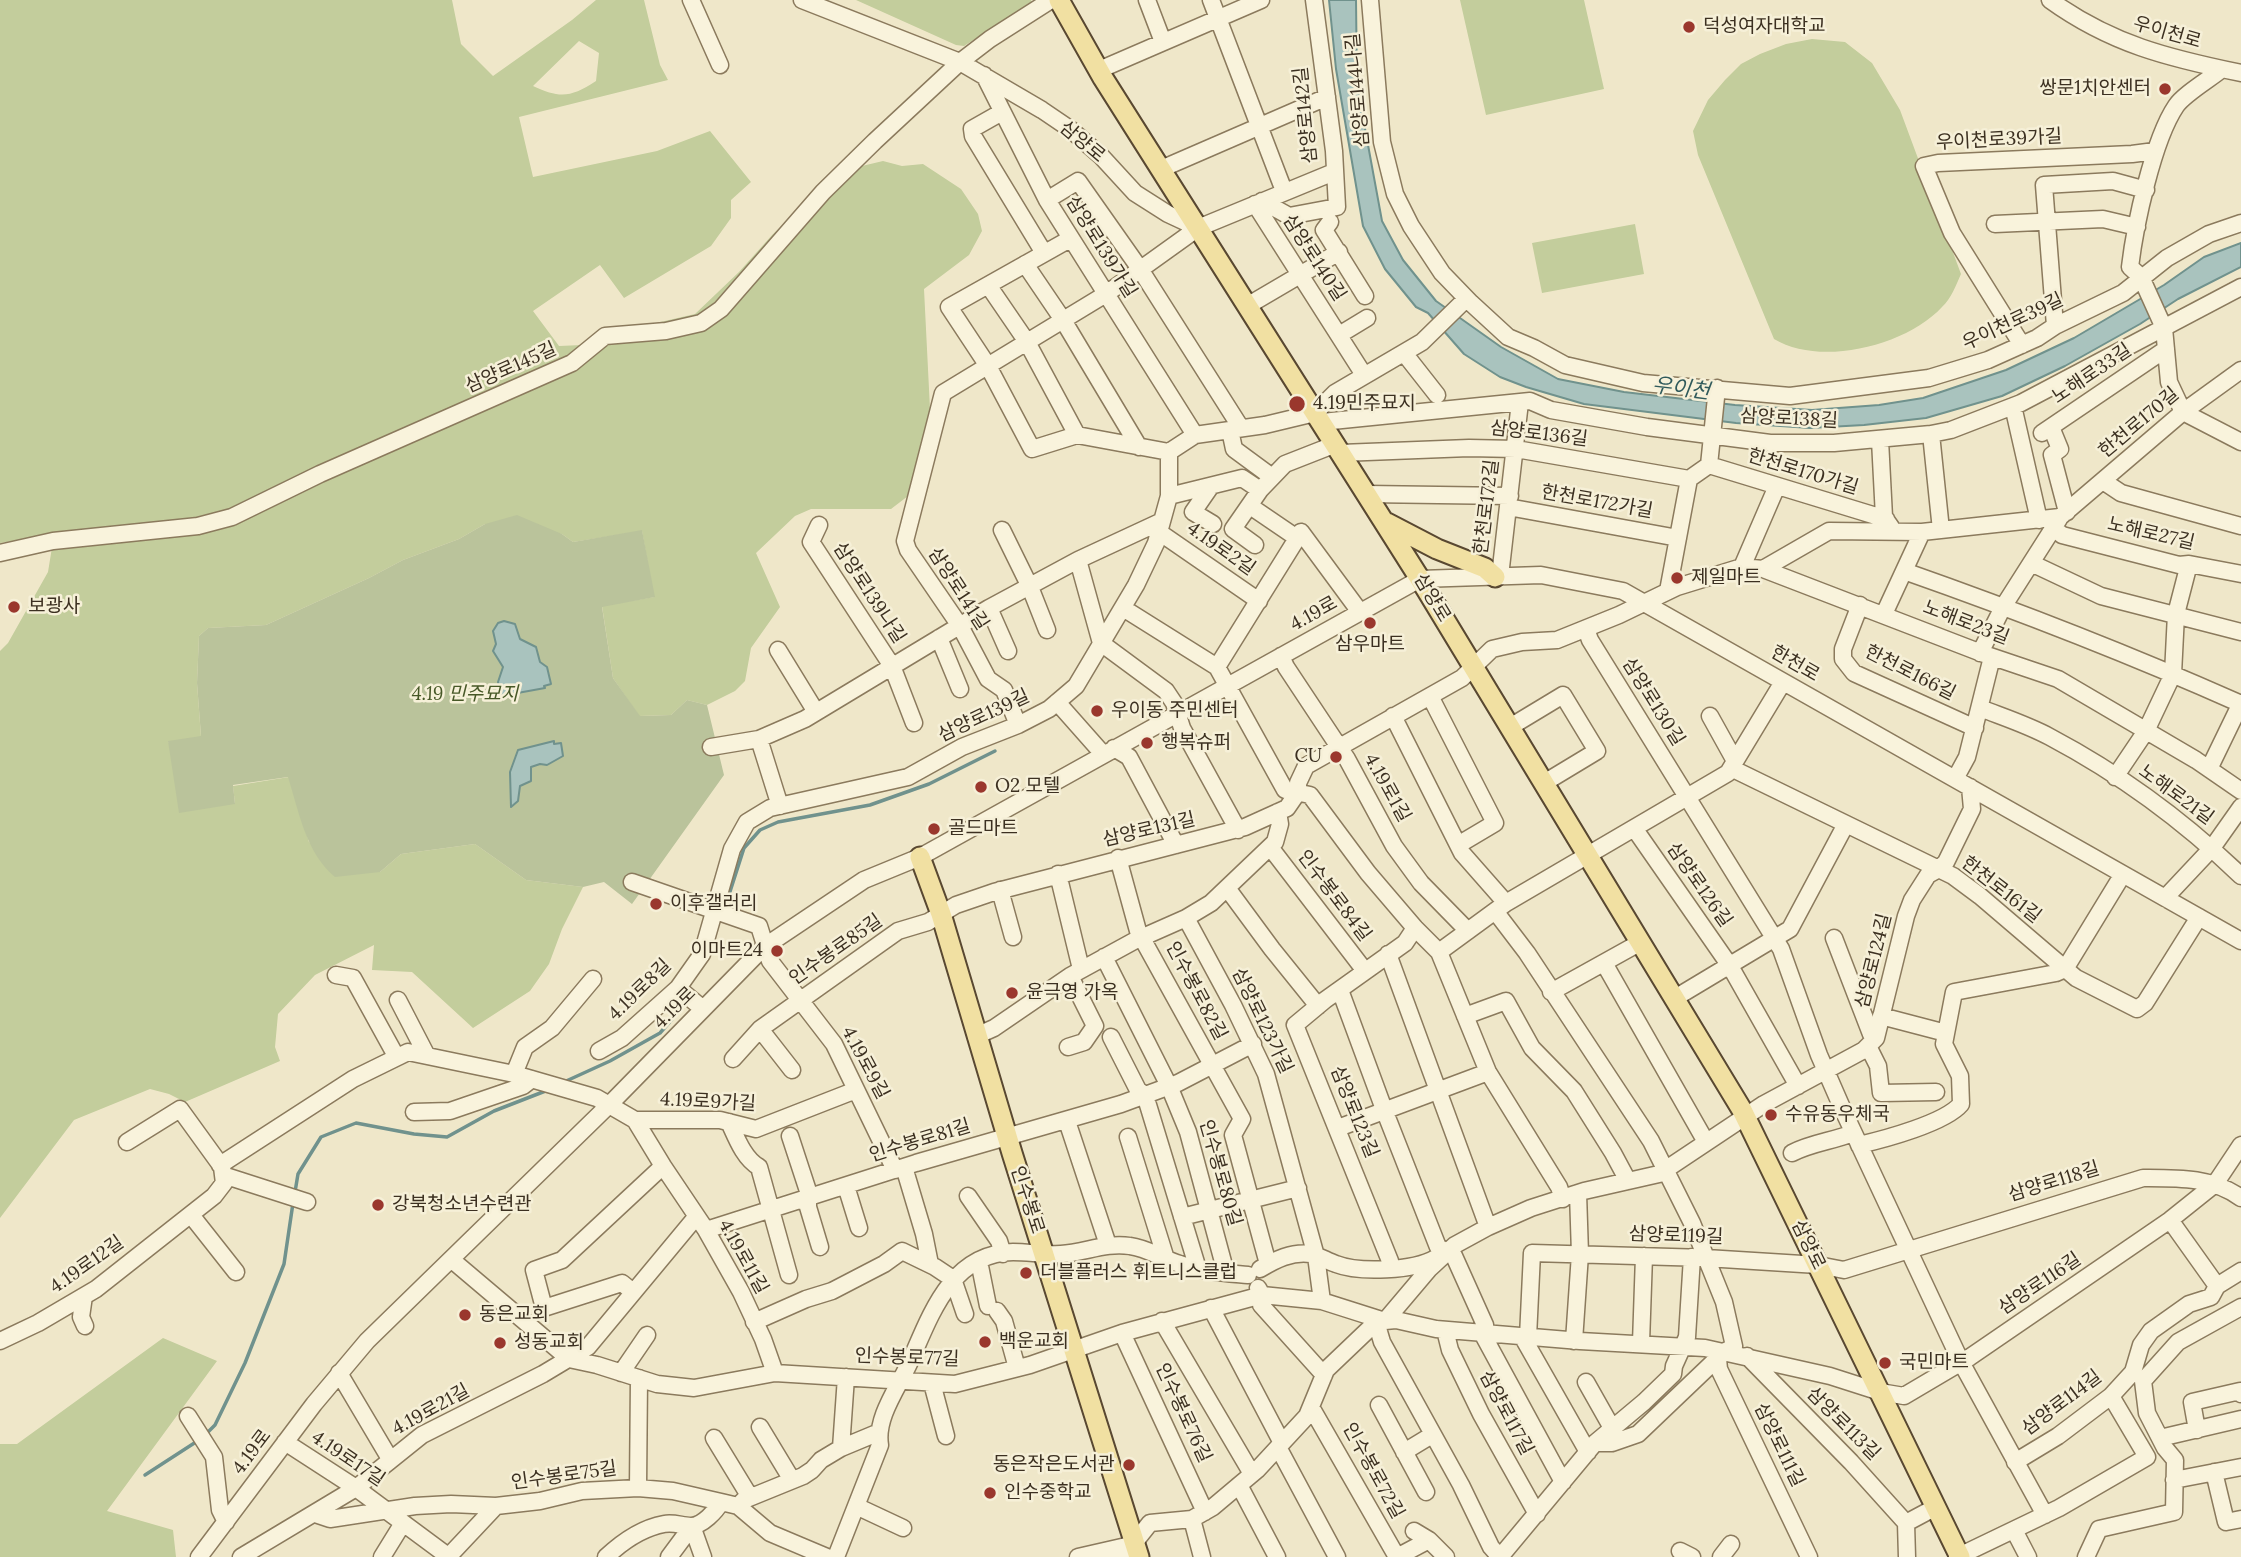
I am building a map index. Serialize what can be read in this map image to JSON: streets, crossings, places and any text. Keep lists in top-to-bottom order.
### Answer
{
  "streets": {
    "main road": ["삼양로", "인수봉로"],
    "street": [
      "우이천로",
      "삼양로144나길",
      "삼양로142길",
      "우이천로39가길",
      "삼양로139가길",
      "삼양로140길",
      "우이천로39길",
      "삼양로145길",
      "노해로33길",
      "삼양로138길",
      "한천로170길",
      "삼양로136길",
      "한천로170가길",
      "한천로172가길",
      "한천로172길",
      "노해로27길",
      "4.19로2길",
      "삼양로141길",
      "삼양로139나길",
      "4.19로",
      "노해로23길",
      "한천로",
      "한천로166길",
      "삼양로130길",
      "삼양로139길",
      "4.19로1길",
      "노해로21길",
      "삼양로131길",
      "삼양로126길",
      "한천로161길",
      "인수봉로84길",
      "인수봉로85길",
      "삼양로124길",
      "4.19로8길",
      "인수봉로82길",
      "삼양로123가길",
      "4.19로9길",
      "4.19로9가길",
      "삼양로123길",
      "인수봉로81길",
      "인수봉로80길",
      "삼양로118길",
      "삼양로119길",
      "4.19로11길",
      "4.19로12길",
      "삼양로116길",
      "인수봉로77길",
      "삼양로114길",
      "4.19로21길",
      "인수봉로76길",
      "삼양로117길",
      "삼양로113길",
      "삼양로111길",
      "4.19로17길",
      "인수봉로72길",
      "인수봉로75길"
    ]
  },
  "crossings": [
    ["삼양로144나길", "우이천로39길"],
    ["삼양로142길", "삼양로"],
    ["삼양로142길", "삼양로140길"],
    ["삼양로142길", "삼양로141길"],
    ["우이천로39가길", "우이천로39길"],
    ["삼양로", "삼양로139가길"],
    ["삼양로", "삼양로145길"],
    ["삼양로", "삼양로138길"],
    ["삼양로", "삼양로136길"],
    ["삼양로", "삼양로141길"],
    ["삼양로", "4.19로"],
    ["삼양로", "한천로"],
    ["삼양로", "삼양로131길"],
    ["삼양로", "삼양로118길"],
    ["삼양로", "삼양로119길"],
    ["삼양로", "삼양로116길"],
    ["삼양로139가길", "삼양로141길"],
    ["노해로33길", "한천로170길"],
    ["노해로33길", "노해로27길"],
    ["노해로33길", "한천로166길"],
    ["삼양로138길", "한천로172길"],
    ["한천로170길", "노해로27길"],
    ["한천로170길", "한천로166길"],
    ["삼양로136길", "한천로172길"],
    ["한천로172가길", "한천로172길"],
    ["한천로172길", "한천로"],
    ["노해로27길", "한천로166길"],
    ["4.19로2길", "삼양로139나길"],
    ["4.19로2길", "삼양로139길"],
    ["삼양로141길", "삼양로139나길"],
    ["삼양로141길", "삼양로139길"],
    ["삼양로139나길", "삼양로139길"],
    ["4.19로", "한천로"],
    ["4.19로", "4.19로1길"],
    ["4.19로", "4.19로9길"],
    ["4.19로", "인수봉로"],
    ["4.19로", "4.19로11길"],
    ["4.19로", "4.19로12길"],
    ["4.19로", "4.19로17길"],
    ["노해로23길", "한천로166길"],
    ["노해로23길", "노해로21길"],
    ["한천로", "한천로166길"],
    ["한천로", "한천로161길"],
    ["한천로", "삼양로124길"],
    ["한천로166길", "노해로21길"],
    ["삼양로130길", "삼양로126길"],
    ["삼양로139길", "4.19로8길"],
    ["4.19로1길", "삼양로131길"],
    ["삼양로131길", "인수봉로84길"],
    ["삼양로131길", "인수봉로85길"],
    ["삼양로131길", "인수봉로"],
    ["한천로161길", "삼양로124길"],
    ["인수봉로84길", "인수봉로82길"],
    ["인수봉로84길", "삼양로123가길"],
    ["인수봉로84길", "삼양로123길"],
    ["인수봉로84길", "인수봉로"],
    ["인수봉로85길", "4.19로9길"],
    ["인수봉로85길", "인수봉로"],
    ["인수봉로82길", "삼양로123가길"],
    ["인수봉로82길", "인수봉로81길"],
    ["인수봉로82길", "인수봉로80길"],
    ["인수봉로82길", "인수봉로"],
    ["삼양로123가길", "인수봉로77길"],
    ["4.19로9길", "4.19로9가길"],
    ["4.19로9길", "인수봉로81길"],
    ["4.19로9가길", "4.19로11길"],
    ["삼양로123길", "삼양로117길"],
    ["인수봉로81길", "인수봉로"],
    ["인수봉로81길", "4.19로11길"],
    ["인수봉로81길", "4.19로21길"],
    ["삼양로118길", "삼양로119길"],
    ["삼양로118길", "삼양로116길"],
    ["인수봉로", "인수봉로77길"],
    ["4.19로11길", "4.19로12길"],
    ["4.19로11길", "인수봉로77길"],
    ["4.19로11길", "4.19로21길"],
    ["인수봉로77길", "4.19로21길"],
    ["인수봉로77길", "인수봉로76길"],
    ["4.19로21길", "4.19로17길"],
    ["4.19로17길", "인수봉로75길"]
  ],
  "water": ["우이천"],
  "parks": ["4.19 민주묘지"],
  "places": [
    "덕성여자대학교",
    "쌍문1치안센터",
    "4.19민주묘지",
    "제일마트",
    "보광사",
    "삼우마트",
    "우이동 주민센터",
    "행복슈퍼",
    "CU",
    "O2 모텔",
    "골드마트",
    "이후갤러리",
    "이마트24",
    "윤극영 가옥",
    "수유동우체국",
    "강북청소년수련관",
    "더블플러스 휘트니스클럽",
    "동은교회",
    "백운교회",
    "성동교회",
    "국민마트",
    "동은작은도서관",
    "인수중학교"
  ]
}
